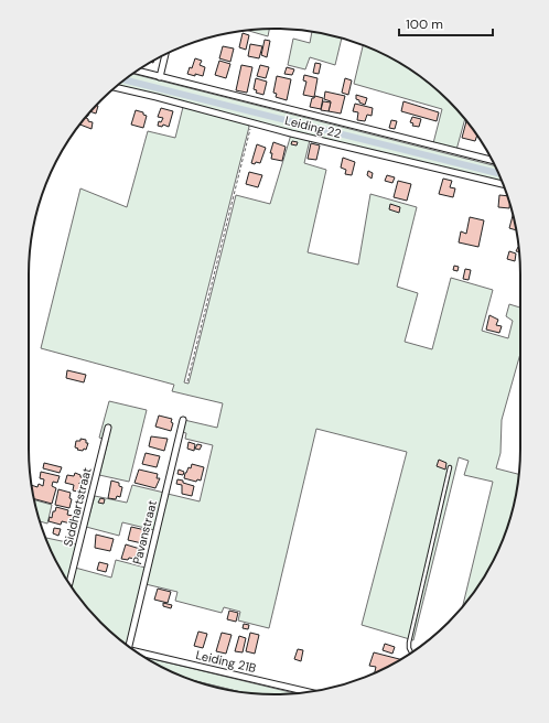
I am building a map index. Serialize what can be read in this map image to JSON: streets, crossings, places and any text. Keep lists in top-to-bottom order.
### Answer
{
  "streets": {
    "street": [
      "Leiding 22",
      "Siddhartstraat",
      "Pavanstraat",
      "Leiding 21B"
    ]
  },
  "scale_bar": "100 m"
}
